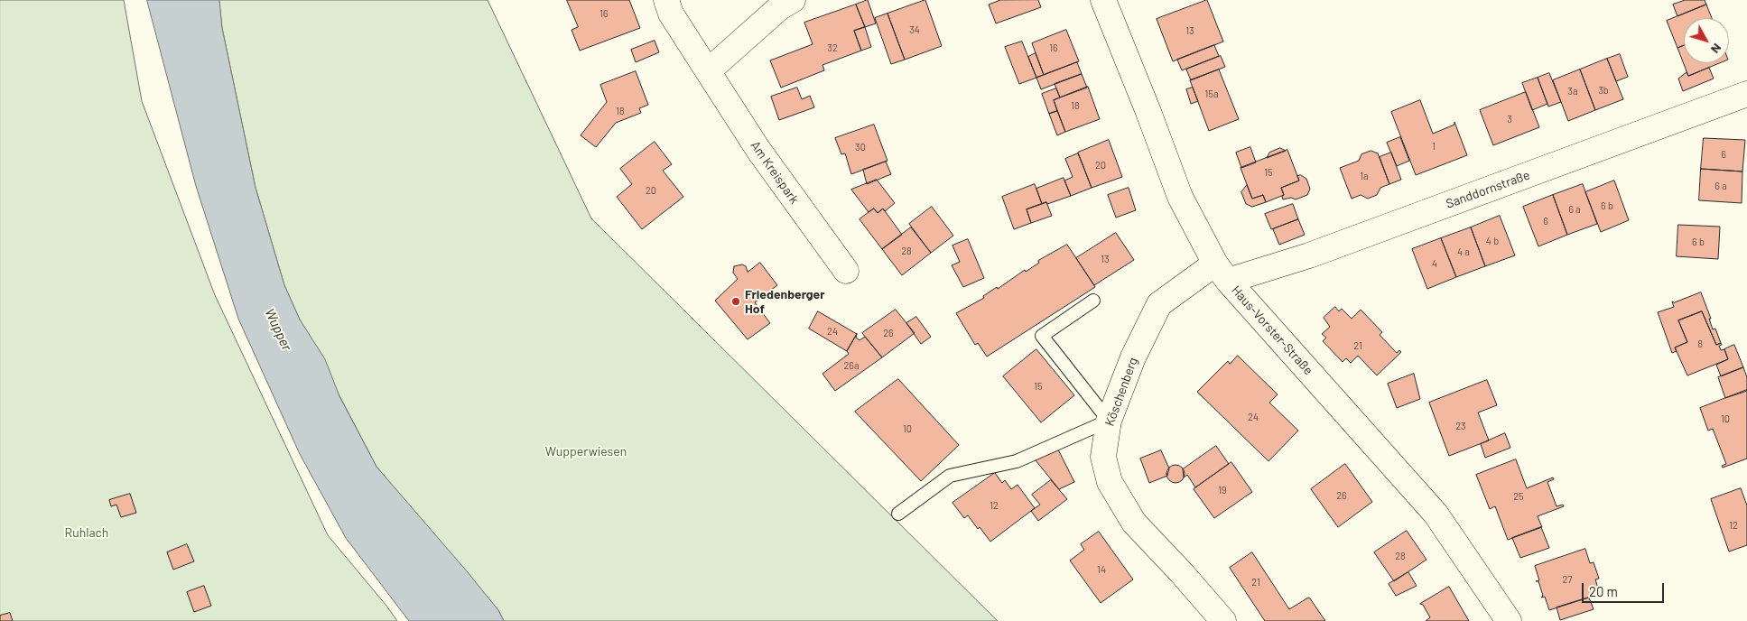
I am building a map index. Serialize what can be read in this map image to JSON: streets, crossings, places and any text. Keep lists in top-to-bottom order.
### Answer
{
  "streets": {
    "street": [
      "Am Kreispark",
      "Sanddornstraße",
      "Haus-Vorster-Straße",
      "Köschenberg"
    ]
  },
  "crossings": [
    ["Sanddornstraße", "Haus-Vorster-Straße"],
    ["Sanddornstraße", "Köschenberg"],
    ["Haus-Vorster-Straße", "Köschenberg"]
  ],
  "water": ["Wupper"],
  "parks": ["Wupperwiesen", "Ruhlach"],
  "places": ["Friedenberger Hof"],
  "house_numbers": [
    "16",
    "34",
    "13",
    "32",
    "16",
    "3b",
    "3a",
    "15a",
    "18",
    "18",
    "3",
    "1",
    "30",
    "6",
    "20",
    "15",
    "1a",
    "6 a",
    "20",
    "6 b",
    "6 a",
    "6",
    "4 b",
    "6 b",
    "28",
    "4 a",
    "13",
    "4",
    "24",
    "26",
    "8",
    "21",
    "26a",
    "15",
    "24",
    "10",
    "23",
    "10",
    "19",
    "26",
    "25",
    "12",
    "12",
    "28",
    "14",
    "27",
    "21"
  ],
  "scale_bar": "20 m",
  "north": "bottom right"
}
